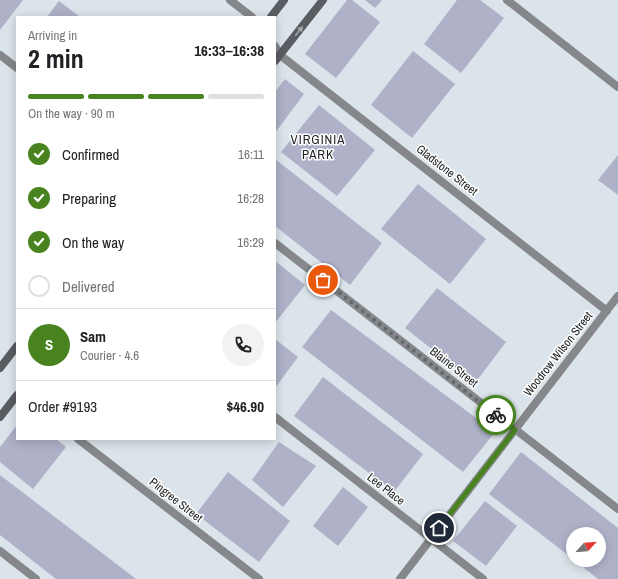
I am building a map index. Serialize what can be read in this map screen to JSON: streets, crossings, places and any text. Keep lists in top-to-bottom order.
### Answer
{
  "streets": {
    "street": [
      "Gladstone Street",
      "Woodrow Wilson Street",
      "Blaine Street",
      "Lee Place",
      "Pingree Street"
    ]
  },
  "crossings": [
    ["Gladstone Street", "Woodrow Wilson Street"],
    ["Woodrow Wilson Street", "Blaine Street"],
    ["Woodrow Wilson Street", "Lee Place"]
  ],
  "districts": ["VIRGINIA PARK"],
  "north": "top right",
  "page": {
    "heading": ["2 min", "Arriving in", "16:33–16:38"],
    "panel": [
      "Sam",
      "Courier · 4.6",
      "Order #9193",
      "$46.90"
    ],
    "bar": "On the way · 90 m",
    "list": [
      ["Confirmed", "16:11"],
      ["Preparing", "16:28"],
      ["On the way", "16:29"],
      "Delivered"
    ],
    "round": "S"
  }
}
